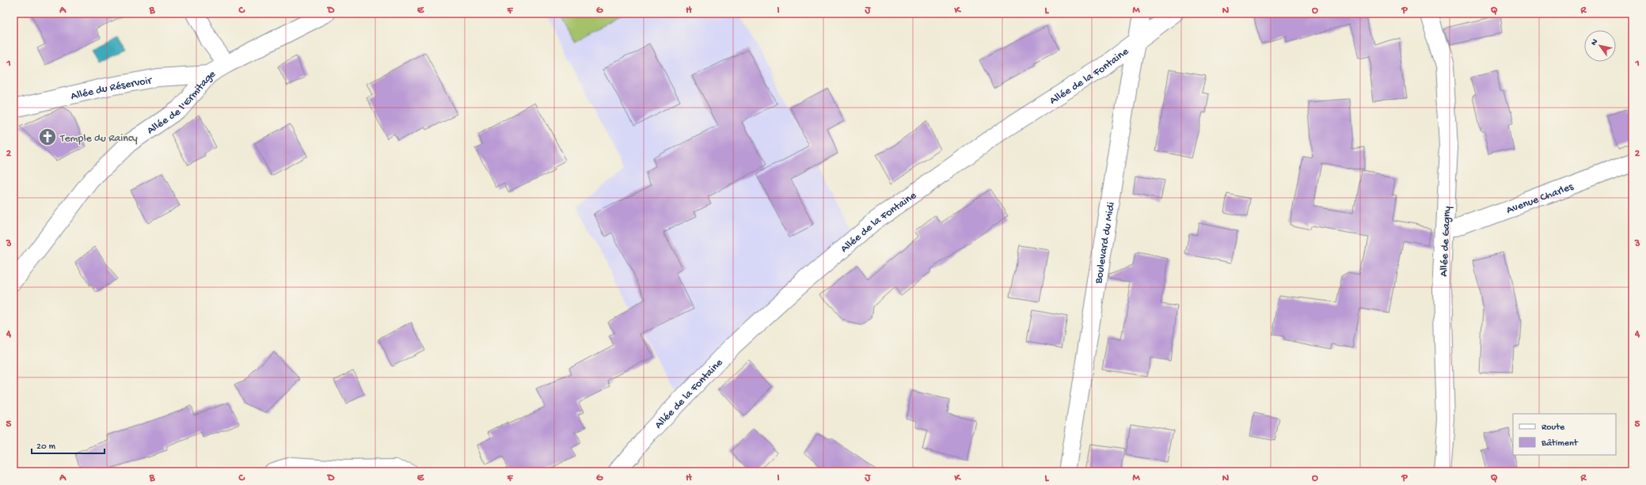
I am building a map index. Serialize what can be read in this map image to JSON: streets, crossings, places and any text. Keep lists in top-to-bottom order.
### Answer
{
  "streets": {
    "street": [
      "Allée de la Fontaine",
      "Allée du Réservoir",
      "Allée de l'Ermitage",
      "Avenue Charles",
      "Allée de Gagny",
      "Boulevard du Midi"
    ]
  },
  "crossings": [
    ["Allée de la Fontaine", "Boulevard du Midi"],
    ["Allée du Réservoir", "Allée de l'Ermitage"],
    ["Avenue Charles", "Allée de Gagny"]
  ],
  "places": {
    "church": ["Temple du Raincy"]
  },
  "legend": ["Route", "Bâtiment"],
  "scale_bar": "20 m",
  "north": "top left",
  "grid": {
    "columns": [
      "A",
      "B",
      "C",
      "D",
      "E",
      "F",
      "G",
      "H",
      "I",
      "J",
      "K",
      "L",
      "M",
      "N",
      "O",
      "P",
      "Q",
      "R"
    ],
    "rows": [
      "1",
      "2",
      "3",
      "4",
      "5"
    ]
  }
}
